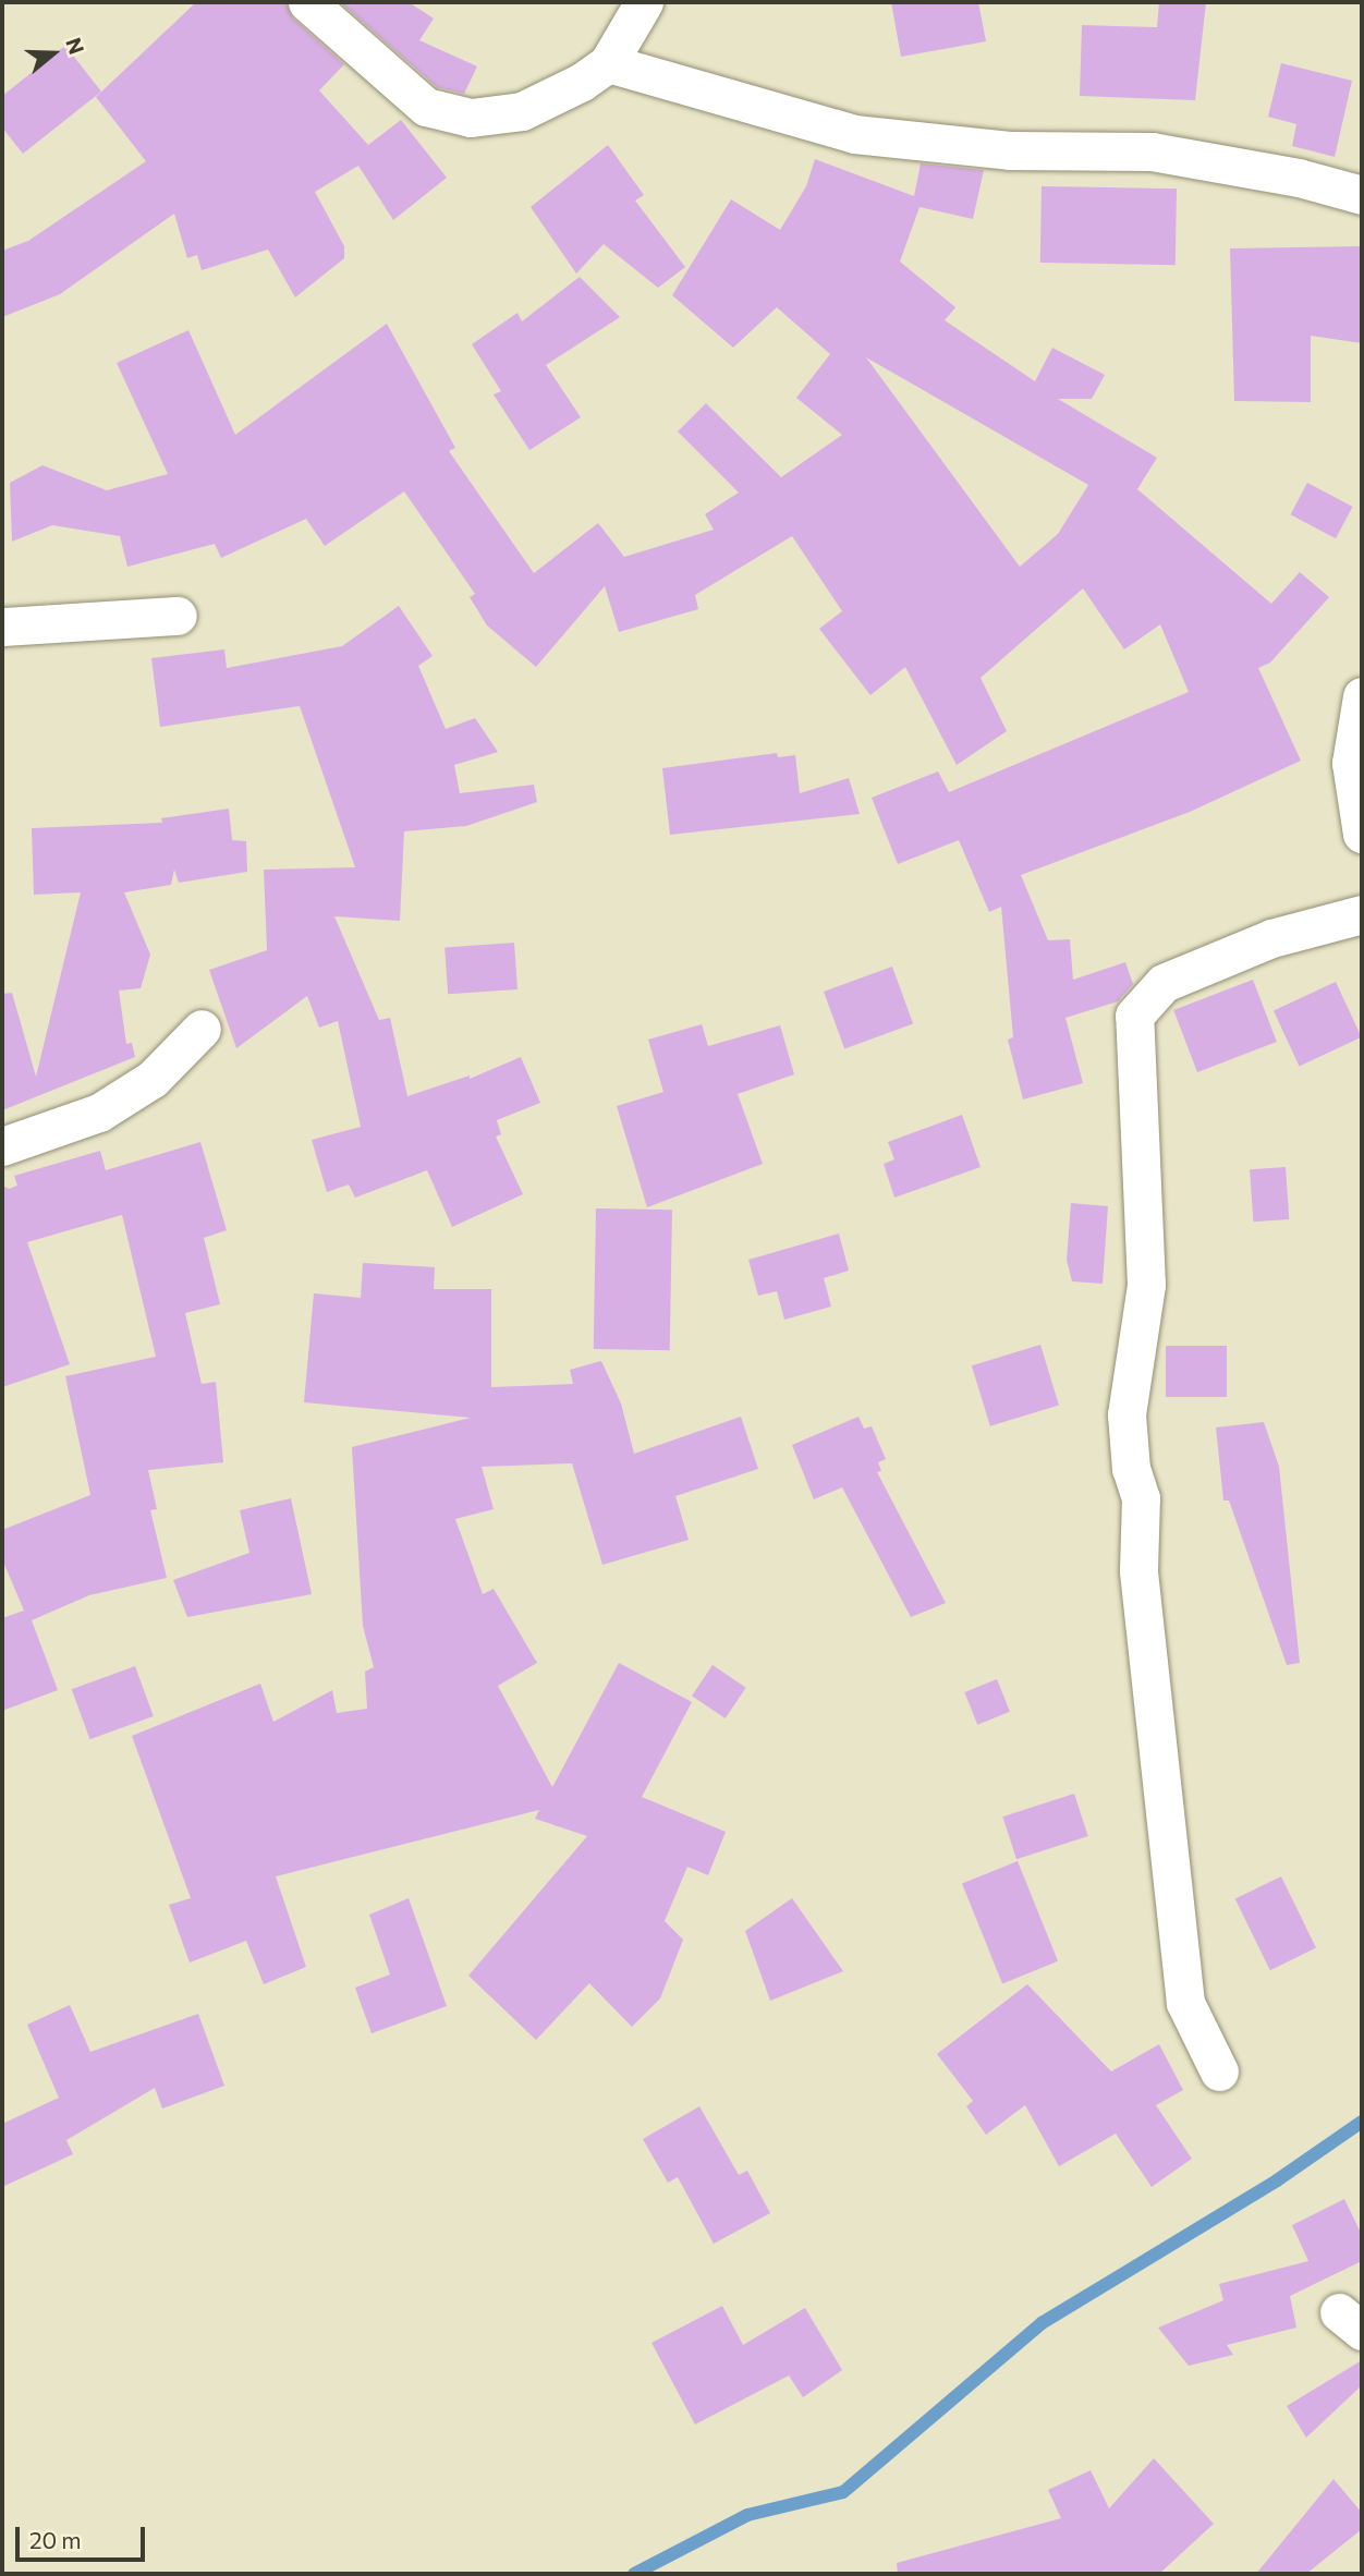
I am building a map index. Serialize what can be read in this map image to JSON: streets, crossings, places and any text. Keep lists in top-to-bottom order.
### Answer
{
  "scale_bar": "20 m",
  "north": "right"
}
